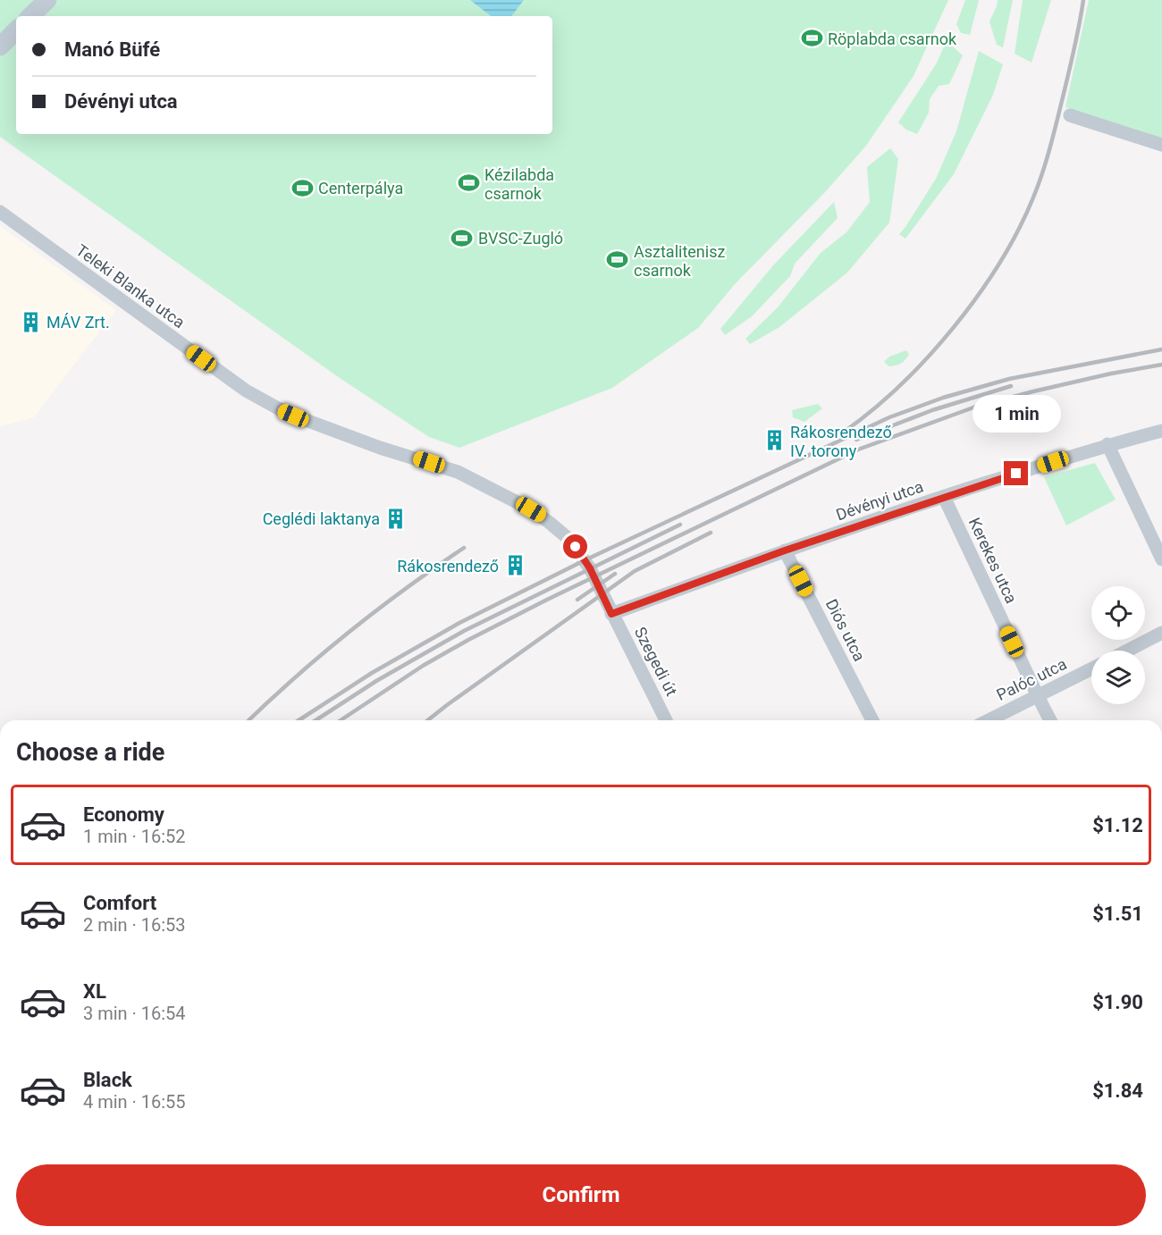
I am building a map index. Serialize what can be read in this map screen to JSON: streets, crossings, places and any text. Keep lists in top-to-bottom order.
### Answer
{
  "streets": {
    "street": [
      "Teleki Blanka utca",
      "Dévényi utca",
      "Kerekes utca",
      "Diós utca",
      "Szegedi út",
      "Palóc utca"
    ]
  },
  "crossings": [
    ["Teleki Blanka utca", "Dévényi utca"],
    ["Teleki Blanka utca", "Szegedi út"],
    ["Dévényi utca", "Kerekes utca"],
    ["Dévényi utca", "Diós utca"],
    ["Dévényi utca", "Szegedi út"],
    ["Kerekes utca", "Palóc utca"]
  ],
  "places": {
    "sports": [
      "Röplabda csarnok",
      "Kézilabda csarnok",
      "Centerpálya",
      "BVSC-Zugló",
      "Asztalitenisz csarnok"
    ],
    "building": [
      "MÁV Zrt.",
      "Rákosrendező IV. torony",
      "Ceglédi laktanya",
      "Rákosrendező"
    ]
  },
  "page": {
    "banner": ["Manó Büfé", "Dévényi utca"],
    "bubble": "1 min",
    "heading": "Choose a ride",
    "list": [
      {
        "name": "Economy",
        "note": "1 min · 16:52",
        "value": "$1.12"
      },
      {
        "name": "Comfort",
        "note": "2 min · 16:53",
        "value": "$1.51"
      },
      {
        "name": "XL",
        "note": "3 min · 16:54",
        "value": "$1.90"
      },
      {
        "name": "Black",
        "note": "4 min · 16:55",
        "value": "$1.84"
      }
    ],
    "buttons": "Confirm"
  }
}
